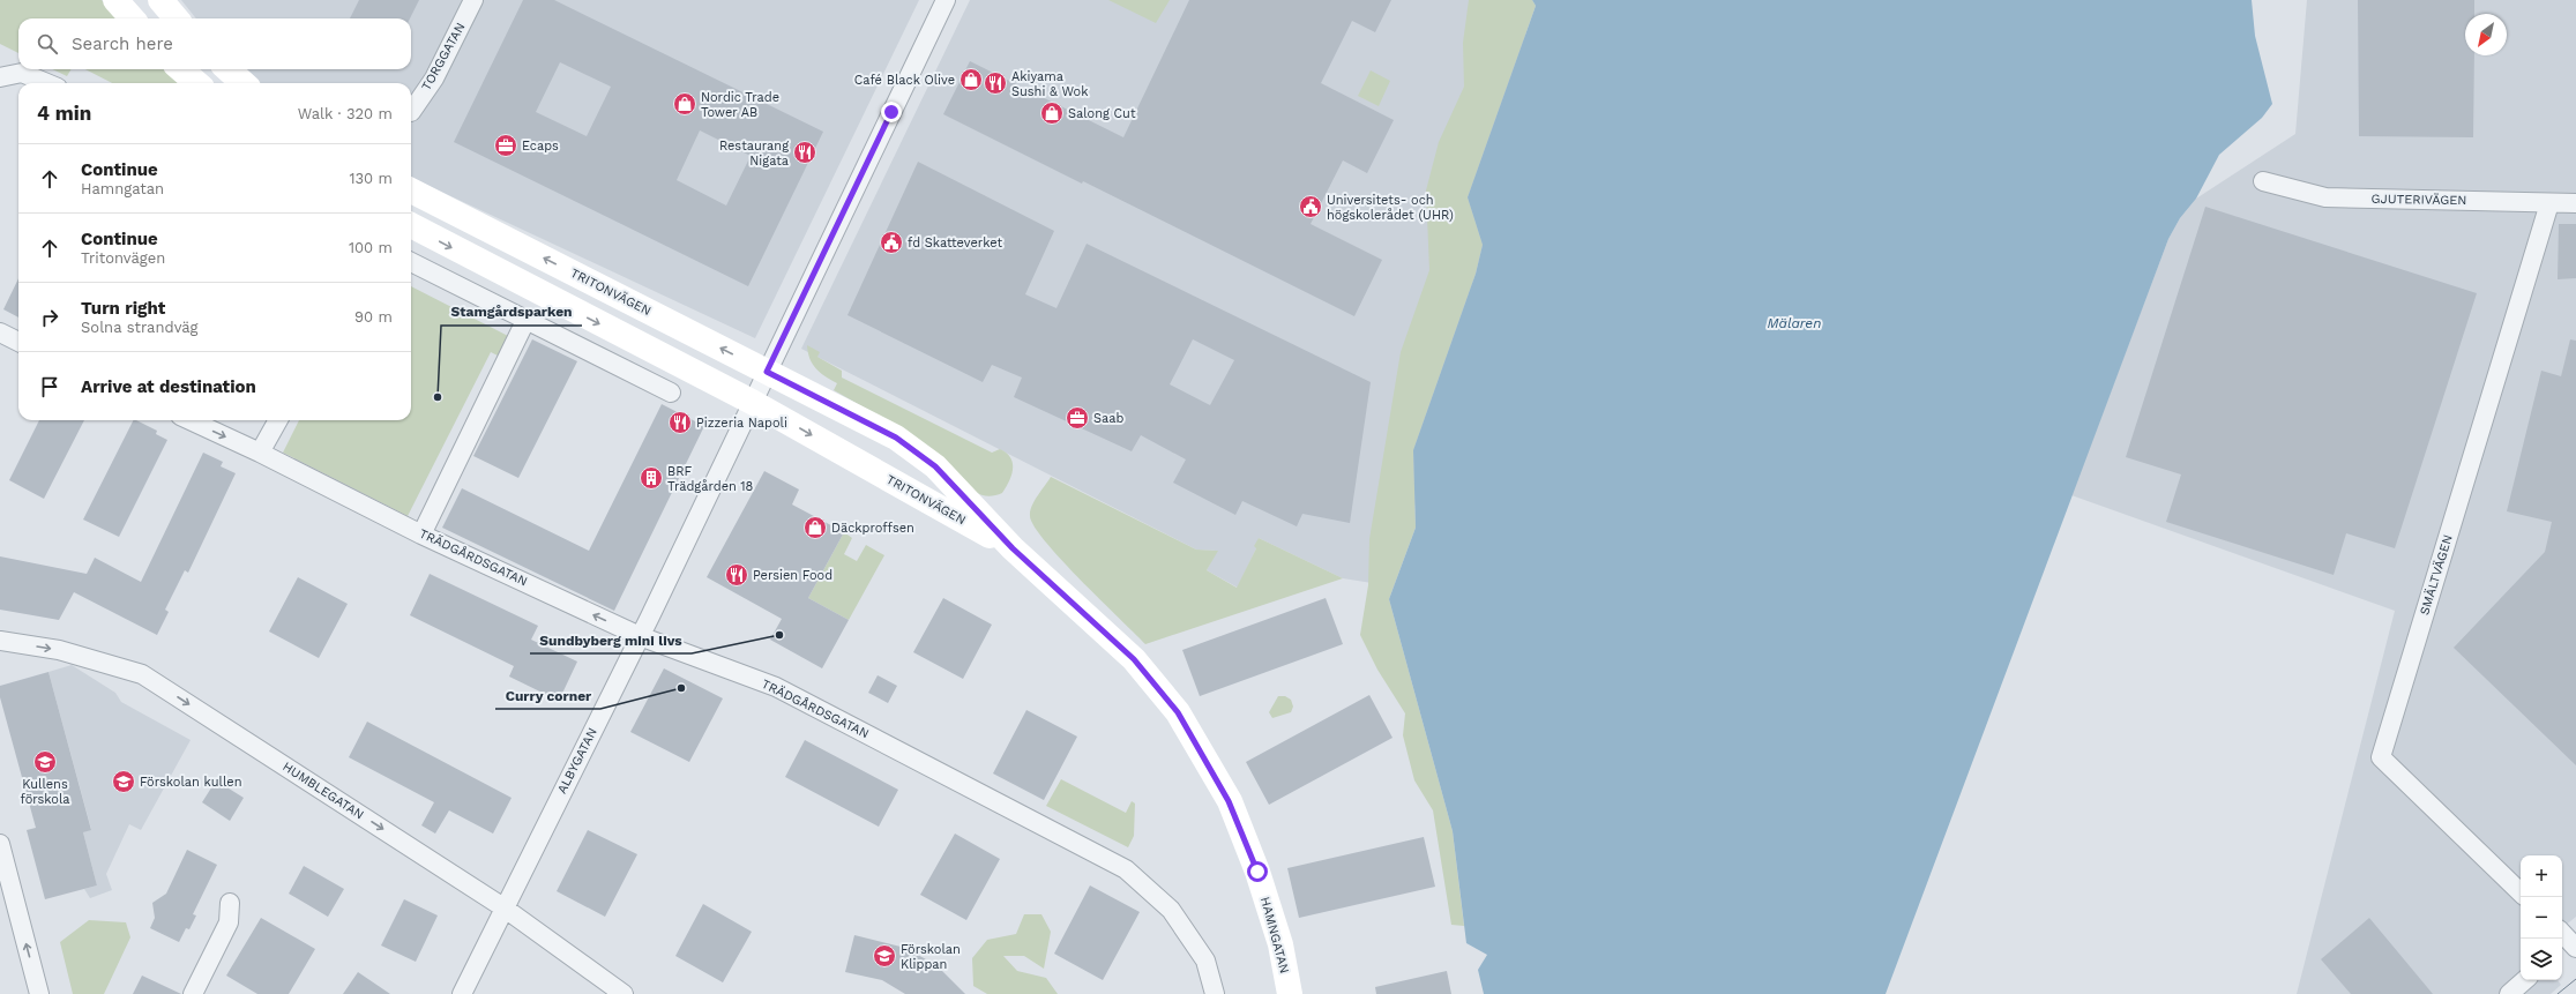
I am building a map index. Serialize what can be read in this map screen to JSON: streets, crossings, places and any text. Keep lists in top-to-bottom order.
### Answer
{
  "streets": {
    "street": [
      "TORGGATAN",
      "GJUTERIVÄGEN",
      "TRITONVÄGEN",
      "TRÄDGÅRDSGATAN",
      "SMÄLTVÄGEN",
      "ALBYGATAN",
      "HUMBLEGATAN",
      "HAMNGATAN"
    ]
  },
  "crossings": [
    ["GJUTERIVÄGEN", "SMÄLTVÄGEN"],
    ["TRITONVÄGEN", "ALBYGATAN"],
    ["TRITONVÄGEN", "HAMNGATAN"],
    ["TRÄDGÅRDSGATAN", "ALBYGATAN"],
    ["ALBYGATAN", "HUMBLEGATAN"]
  ],
  "one_way": ["HUMBLEGATAN"],
  "water": ["Mälaren"],
  "places": {
    "shop": [
      "Café Black Olive",
      "Nordic Trade Tower AB",
      "Salong Cut",
      "Däckproffsen"
    ],
    "restaurant": [
      "Akiyama Sushi & Wok",
      "Restaurang Nigata",
      "Pizzeria Napoli",
      "Persien Food"
    ],
    "office": ["Ecaps", "Saab"],
    "public building": ["Universitets- och högskolerådet (UHR)", "fd Skatteverket"],
    "other": ["Stamgårdsparken", "Sundbyberg mini livs", "Curry corner"],
    "building": ["BRF Trädgården 18"],
    "school or university": ["Kullens förskola", "Förskolan kullen", "Förskolan Klippan"]
  },
  "north": "bottom left",
  "page": {
    "search": "Search here",
    "heading": ["4 min", "Walk · 320 m"],
    "list": [
      ["Continue", "Hamngatan", "130 m"],
      ["Continue", "Tritonvägen", "100 m"],
      ["Turn right", "Solna strandväg", "90 m"],
      "Arrive at destination"
    ],
    "map_buttons": ["+", "−"]
  }
}
